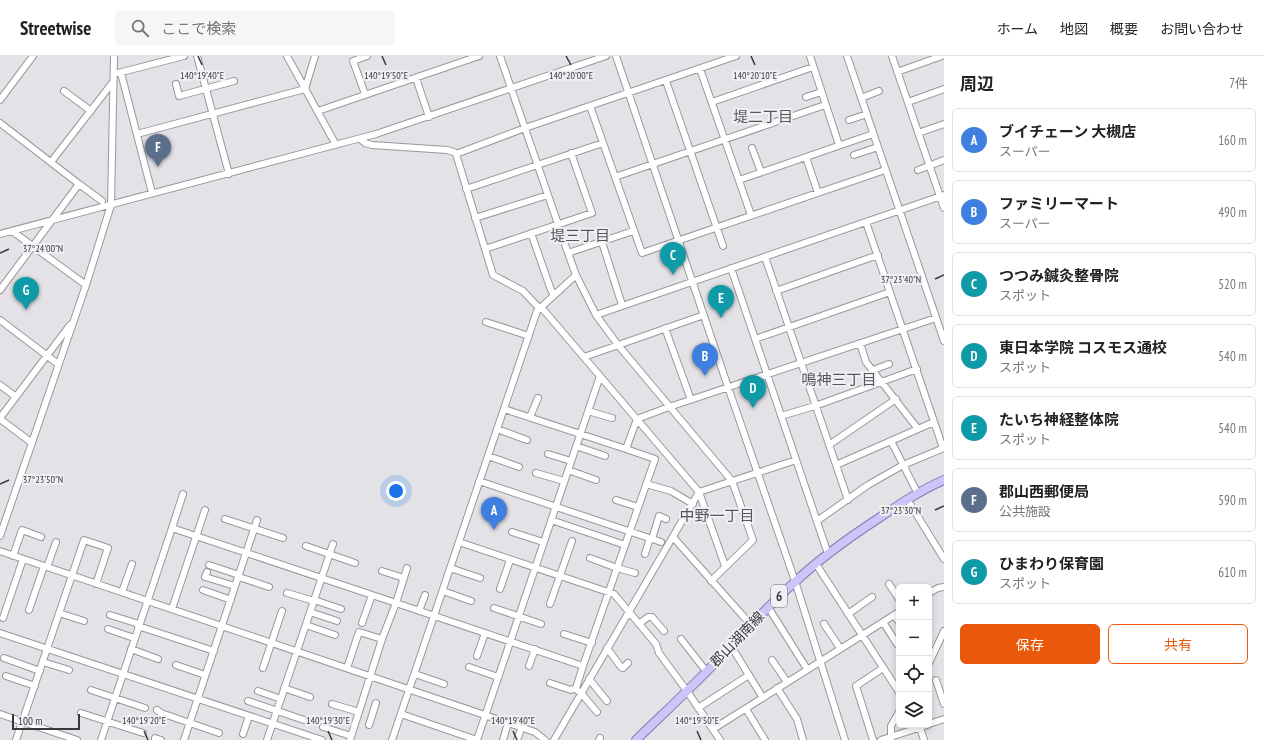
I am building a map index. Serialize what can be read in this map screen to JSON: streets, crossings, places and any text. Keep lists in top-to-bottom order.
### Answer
{
  "streets": {
    "main road": ["6", "郡山湖南線"]
  },
  "districts": [
    "堤二丁目",
    "堤三丁目",
    "鳴神三丁目",
    "中野一丁目"
  ],
  "scale_bar": "100 m",
  "page": {
    "header": "Streetwise",
    "search": "ここで検索",
    "nav": [
      "ホーム",
      "地図",
      "概要",
      "お問い合わせ"
    ],
    "heading": ["周辺", "7件"],
    "list": [
      {
        "mark": "A",
        "name": "ブイチェーン 大槻店",
        "note": "スーパー",
        "value": "160 m"
      },
      {
        "mark": "B",
        "name": "ファミリーマート",
        "note": "スーパー",
        "value": "490 m"
      },
      {
        "mark": "C",
        "name": "つつみ鍼灸整骨院",
        "note": "スポット",
        "value": "520 m"
      },
      {
        "mark": "D",
        "name": "東日本学院 コスモス通校",
        "note": "スポット",
        "value": "540 m"
      },
      {
        "mark": "E",
        "name": "たいち神経整体院",
        "note": "スポット",
        "value": "540 m"
      },
      {
        "mark": "F",
        "name": "郡山西郵便局",
        "note": "公共施設",
        "value": "590 m"
      },
      {
        "mark": "G",
        "name": "ひまわり保育園",
        "note": "スポット",
        "value": "610 m"
      }
    ],
    "pins": [
      "F",
      "C",
      "G",
      "E",
      "B",
      "D",
      "A"
    ],
    "map_buttons": ["+", "−"],
    "buttons": ["保存", "共有"],
    "scale": "100 m"
  },
  "coordinates": [
    "140°19'40\"E",
    "140°19'50\"E",
    "140°20'00\"E",
    "140°20'10\"E",
    "37°24'00\"N",
    "37°23'40\"N",
    "37°23'50\"N",
    "37°23'30\"N",
    "140°19'30\"E",
    "140°19'20\"E"
  ]
}
